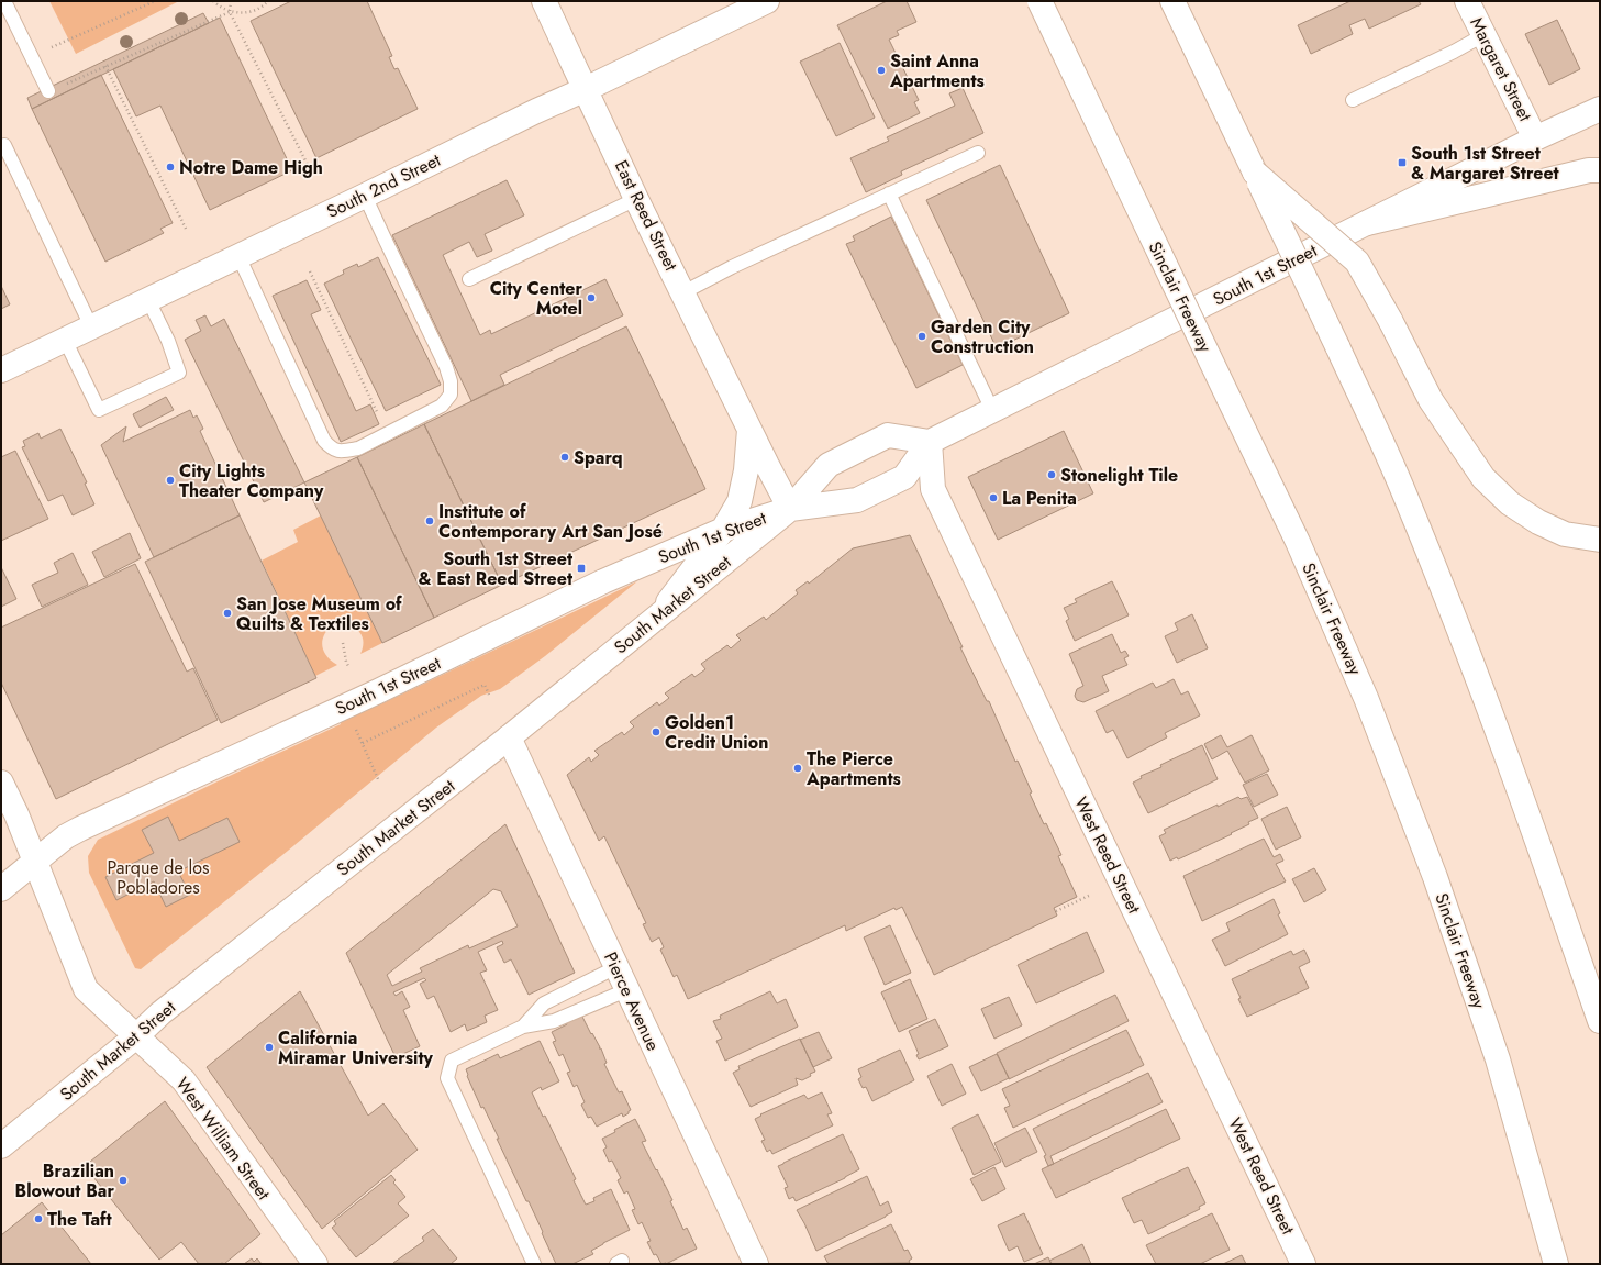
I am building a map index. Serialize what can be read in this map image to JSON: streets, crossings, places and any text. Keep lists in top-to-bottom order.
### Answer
{
  "streets": {
    "main road": [
      "Margaret Street",
      "South 2nd Street",
      "East Reed Street",
      "South 1st Street",
      "Sinclair Freeway",
      "South Market Street",
      "West Reed Street",
      "Pierce Avenue",
      "West William Street"
    ]
  },
  "crossings": [
    ["Margaret Street", "South 1st Street"],
    ["South 2nd Street", "East Reed Street"],
    ["East Reed Street", "South 1st Street"],
    ["East Reed Street", "South Market Street"],
    ["South 1st Street", "South Market Street"],
    ["South 1st Street", "West Reed Street"],
    ["South 1st Street", "West William Street"],
    ["South Market Street", "Pierce Avenue"],
    ["South Market Street", "West William Street"]
  ],
  "parks": ["Parque de los Pobladores"],
  "places": {
    "other": [
      "Saint Anna Apartments",
      "Notre Dame High",
      "City Center Motel",
      "Garden City Construction",
      "Sparq",
      "Stonelight Tile",
      "City Lights Theater Company",
      "La Penita",
      "Institute of Contemporary Art San José",
      "San Jose Museum of Quilts & Textiles",
      "Golden1 Credit Union",
      "The Pierce Apartments",
      "California Miramar University",
      "Brazilian Blowout Bar",
      "The Taft"
    ],
    "transit": ["South 1st Street & Margaret Street", "South 1st Street & East Reed Street"]
  }
}
